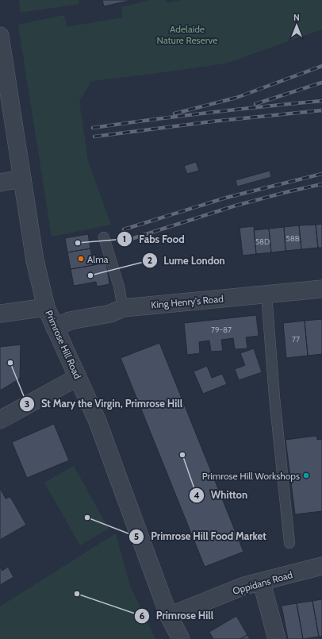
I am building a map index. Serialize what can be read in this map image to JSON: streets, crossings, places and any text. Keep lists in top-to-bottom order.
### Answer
{
  "streets": {
    "street": ["King Henry's Road", "Primrose Hill Road", "Oppidans Road"]
  },
  "crossings": [
    ["King Henry's Road", "Primrose Hill Road"],
    ["Primrose Hill Road", "Oppidans Road"]
  ],
  "parks": ["Adelaide Nature Reserve"],
  "places": [
    "Fabs Food",
    "Alma",
    "Lume London",
    "St Mary the Virgin, Primrose Hill",
    "Whitton",
    "Primrose Hill Workshops",
    "Primrose Hill Food Market",
    "Primrose Hill"
  ],
  "house_numbers": [
    "58B",
    "58D",
    "79-87",
    "77"
  ],
  "north": "top"
}
